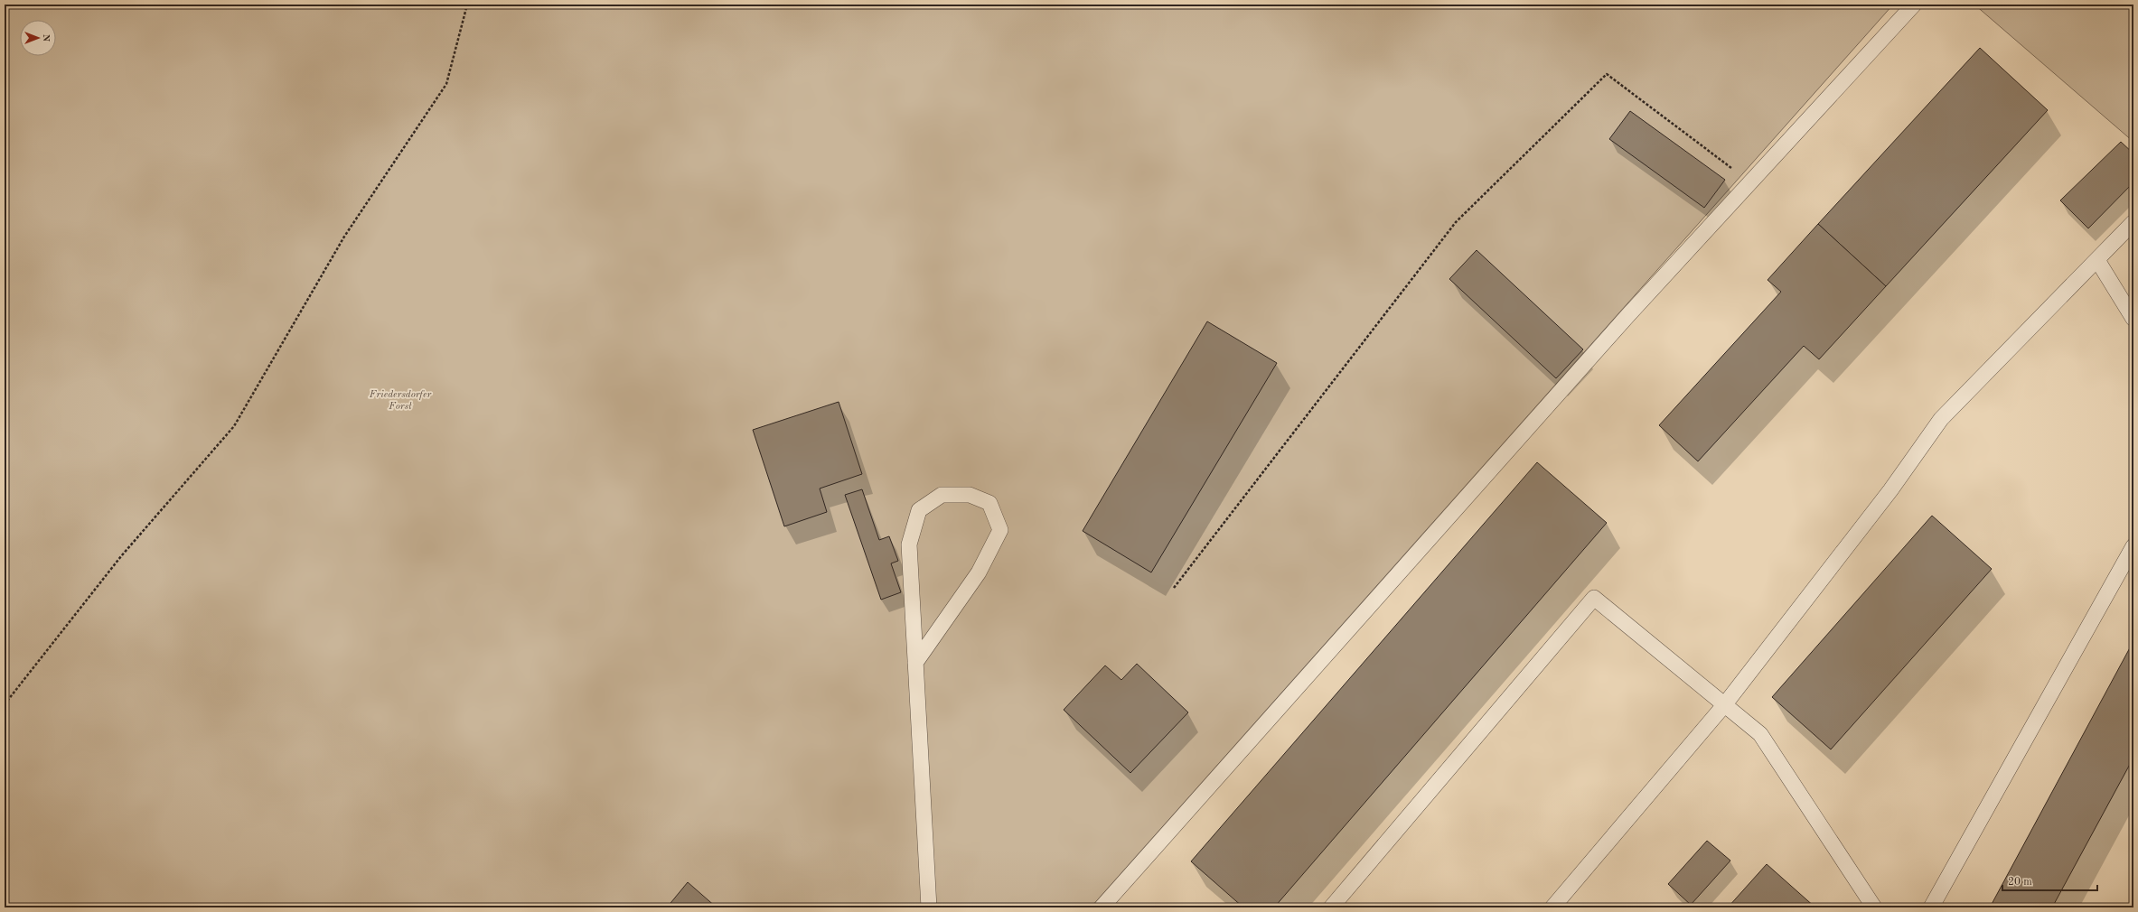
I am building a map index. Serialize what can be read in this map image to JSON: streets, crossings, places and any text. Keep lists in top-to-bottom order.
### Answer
{
  "parks": ["Friedersdorfer Forst"],
  "scale_bar": "20 m",
  "north": "right"
}
